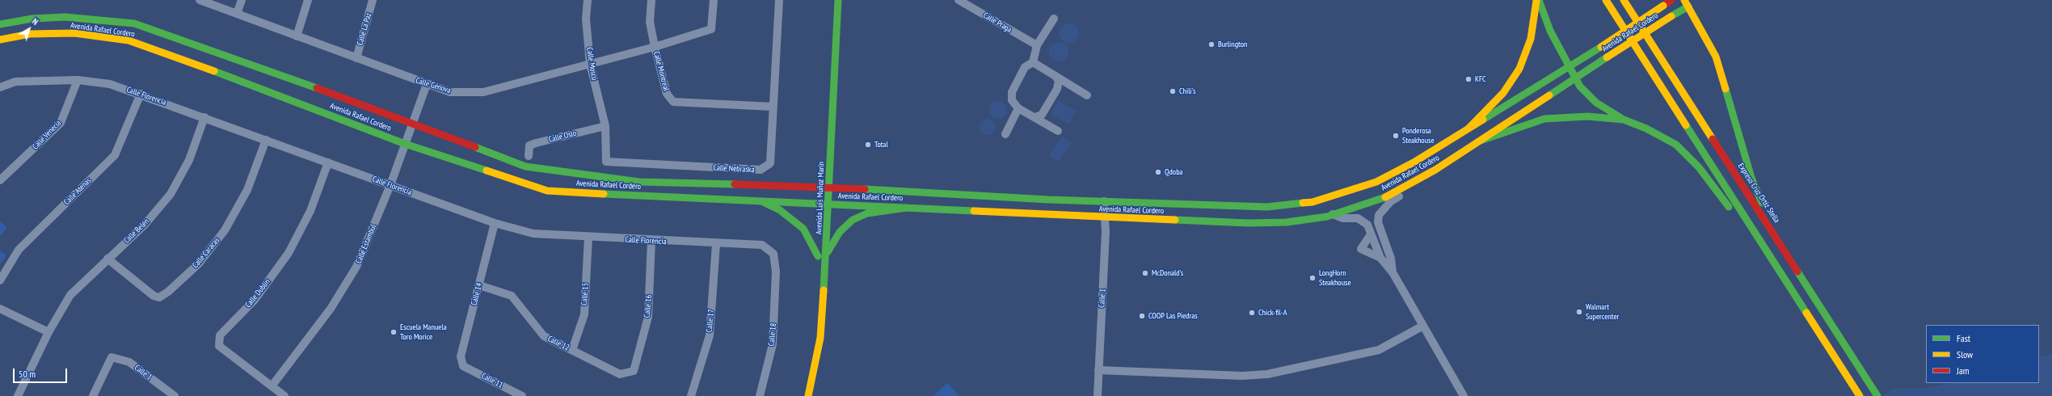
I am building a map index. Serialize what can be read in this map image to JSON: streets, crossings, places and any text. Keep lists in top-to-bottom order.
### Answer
{
  "streets": {
    "main road": ["Avenida Rafael Cordero", "Expreso Cruz Ortiz Stella", "Avenida Luis Muñoz Marín"],
    "street": [
      "Calle Praga",
      "Calle La Paz",
      "Calle Moscú",
      "Calle Montreal",
      "Calle Génova",
      "Calle Florencia",
      "Calle Venecia",
      "Calle Oslo",
      "Calle Nebraska",
      "Calle Atenas",
      "Calle Belén",
      "Calle Estambul",
      "Calle Caracas",
      "Calle Dublín",
      "Calle 14",
      "Calle 15",
      "Calle 1",
      "Calle 16",
      "Calle 17",
      "Calle 18",
      "Calle 12",
      "Calle 11"
    ]
  },
  "crossings": [
    ["Calle La Paz", "Calle Génova"],
    ["Avenida Rafael Cordero", "Avenida Luis Muñoz Marín"],
    ["Avenida Rafael Cordero", "Calle Estambul"],
    ["Avenida Rafael Cordero", "Calle 1"],
    ["Calle Moscú", "Calle Génova"],
    ["Calle Moscú", "Calle Oslo"],
    ["Calle Moscú", "Calle Nebraska"],
    ["Calle Montreal", "Calle Génova"],
    ["Calle Montreal", "Calle Nebraska"],
    ["Calle Génova", "Calle Estambul"],
    ["Calle Florencia", "Calle Venecia"],
    ["Calle Florencia", "Calle Atenas"],
    ["Calle Florencia", "Calle Belén"],
    ["Calle Florencia", "Calle Estambul"],
    ["Calle Florencia", "Calle Caracas"],
    ["Calle Florencia", "Calle Dublín"],
    ["Calle Florencia", "Calle 14"],
    ["Calle Florencia", "Calle 15"],
    ["Calle Florencia", "Calle 16"],
    ["Calle Florencia", "Calle 17"],
    ["Calle Florencia", "Calle 18"],
    ["Calle Oslo", "Calle Nebraska"],
    ["Calle Belén", "Calle Caracas"],
    ["Calle Estambul", "Calle Dublín"],
    ["Calle 14", "Calle 12"],
    ["Calle 14", "Calle 11"],
    ["Calle 15", "Calle 12"],
    ["Calle 16", "Calle 12"]
  ],
  "places": [
    "Burlington",
    "KFC",
    "Chili's",
    "Ponderosa Steakhouse",
    "Total",
    "Qdoba",
    "McDonald's",
    "LongHorn Steakhouse",
    "Walmart Supercenter",
    "Chick-fil-A",
    "COOP Las Piedras",
    "Escuela Manuela Toro Morice"
  ],
  "legend": ["Fast", "Slow", "Jam"],
  "scale_bar": "50 m",
  "north": "top right"
}
